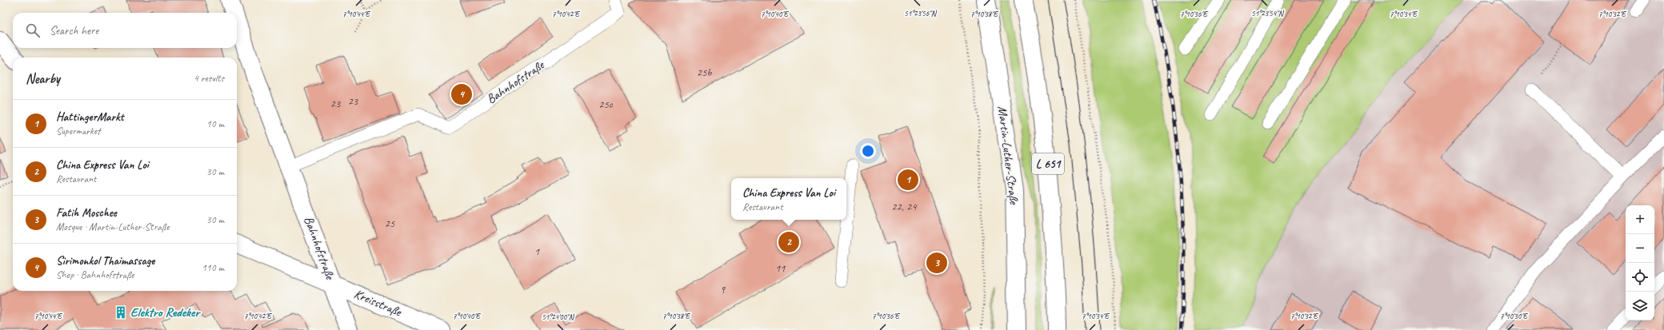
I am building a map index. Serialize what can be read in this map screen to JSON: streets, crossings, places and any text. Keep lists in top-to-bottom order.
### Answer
{
  "streets": {
    "main road": [
      "Bahnhofstraße",
      "Martin-Luther-Straße",
      "L 651",
      "Kreisstraße"
    ]
  },
  "crossings": [
    ["Bahnhofstraße", "Kreisstraße"]
  ],
  "places": {
    "building": ["Elektro Redeker"]
  },
  "house_numbers": [
    "25b",
    "23",
    "23",
    "25c",
    "22, 24",
    "25",
    "1",
    "11",
    "9"
  ],
  "page": {
    "search": "Search here",
    "heading": ["Nearby", "4 results"],
    "pins": [
      "4",
      "1",
      "2",
      "3"
    ],
    "list": [
      {
        "mark": "1",
        "name": "HattingerMarkt",
        "note": "Supermarket",
        "value": "10 m"
      },
      {
        "mark": "2",
        "name": "China Express Van Loi",
        "note": "Restaurant",
        "value": "30 m"
      },
      {
        "mark": "3",
        "name": "Fatih Moschee",
        "note": "Mosque · Martin-Luther-Straße",
        "value": "30 m"
      },
      {
        "mark": "4",
        "name": "Sirimonkol Thaimassage",
        "note": "Shop · Bahnhofstraße",
        "value": "110 m"
      }
    ],
    "popup": ["China Express Van Loi", "Restaurant"],
    "map_buttons": ["+", "−"]
  },
  "coordinates": [
    "51°23'56\"N",
    "51°23'54\"N",
    "7°10'44\"E",
    "7°10'42\"E",
    "7°10'40\"E",
    "7°10'38\"E",
    "7°10'36\"E",
    "7°10'34\"E",
    "7°10'32\"E",
    "7°10'30\"E",
    "51°24'00\"N"
  ]
}
